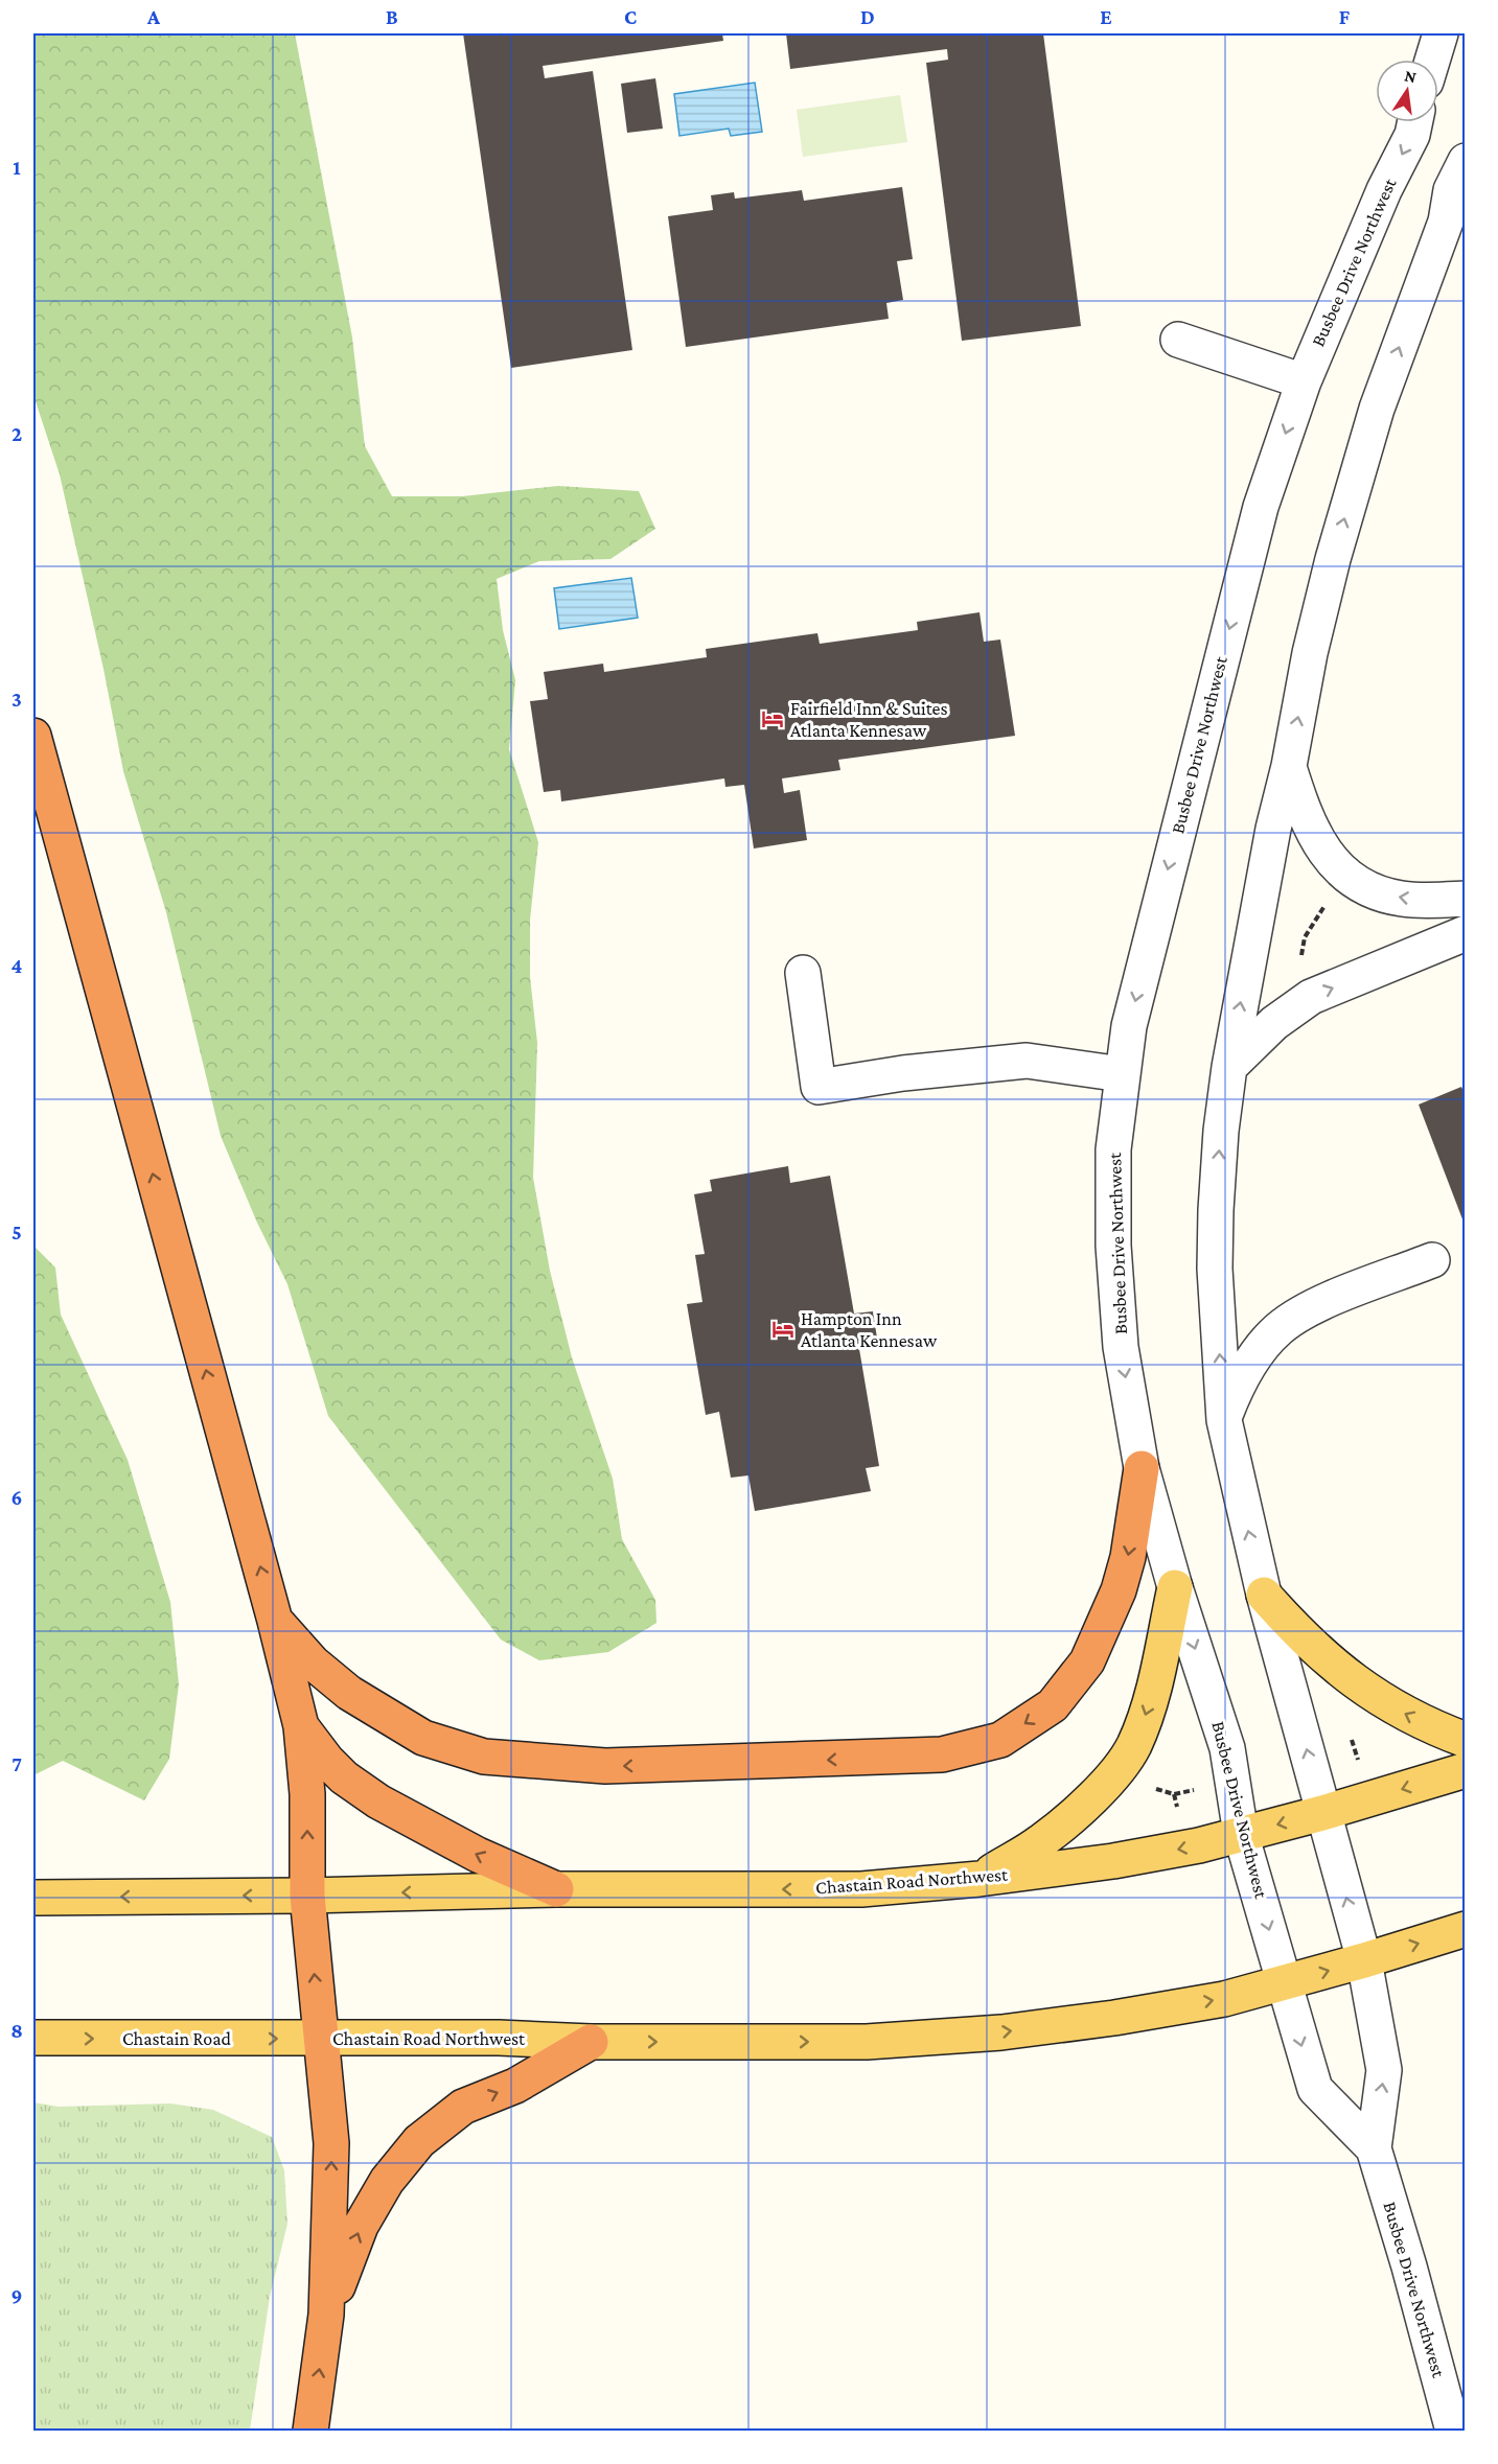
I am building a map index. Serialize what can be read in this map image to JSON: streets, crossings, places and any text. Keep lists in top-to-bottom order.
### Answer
{
  "streets": {
    "main road": ["Chastain Road Northwest", "Chastain Road"],
    "street": ["Busbee Drive Northwest"]
  },
  "crossings": [
    ["Busbee Drive Northwest", "Chastain Road Northwest"],
    ["Chastain Road Northwest", "Chastain Road"]
  ],
  "places": {
    "hotel": ["Fairfield Inn & Suites Atlanta Kennesaw", "Hampton Inn Atlanta Kennesaw"]
  },
  "north": "top",
  "grid": {
    "columns": [
      "A",
      "B",
      "C",
      "D",
      "E",
      "F"
    ],
    "rows": [
      "1",
      "2",
      "3",
      "4",
      "5",
      "6",
      "7",
      "8",
      "9"
    ]
  }
}
